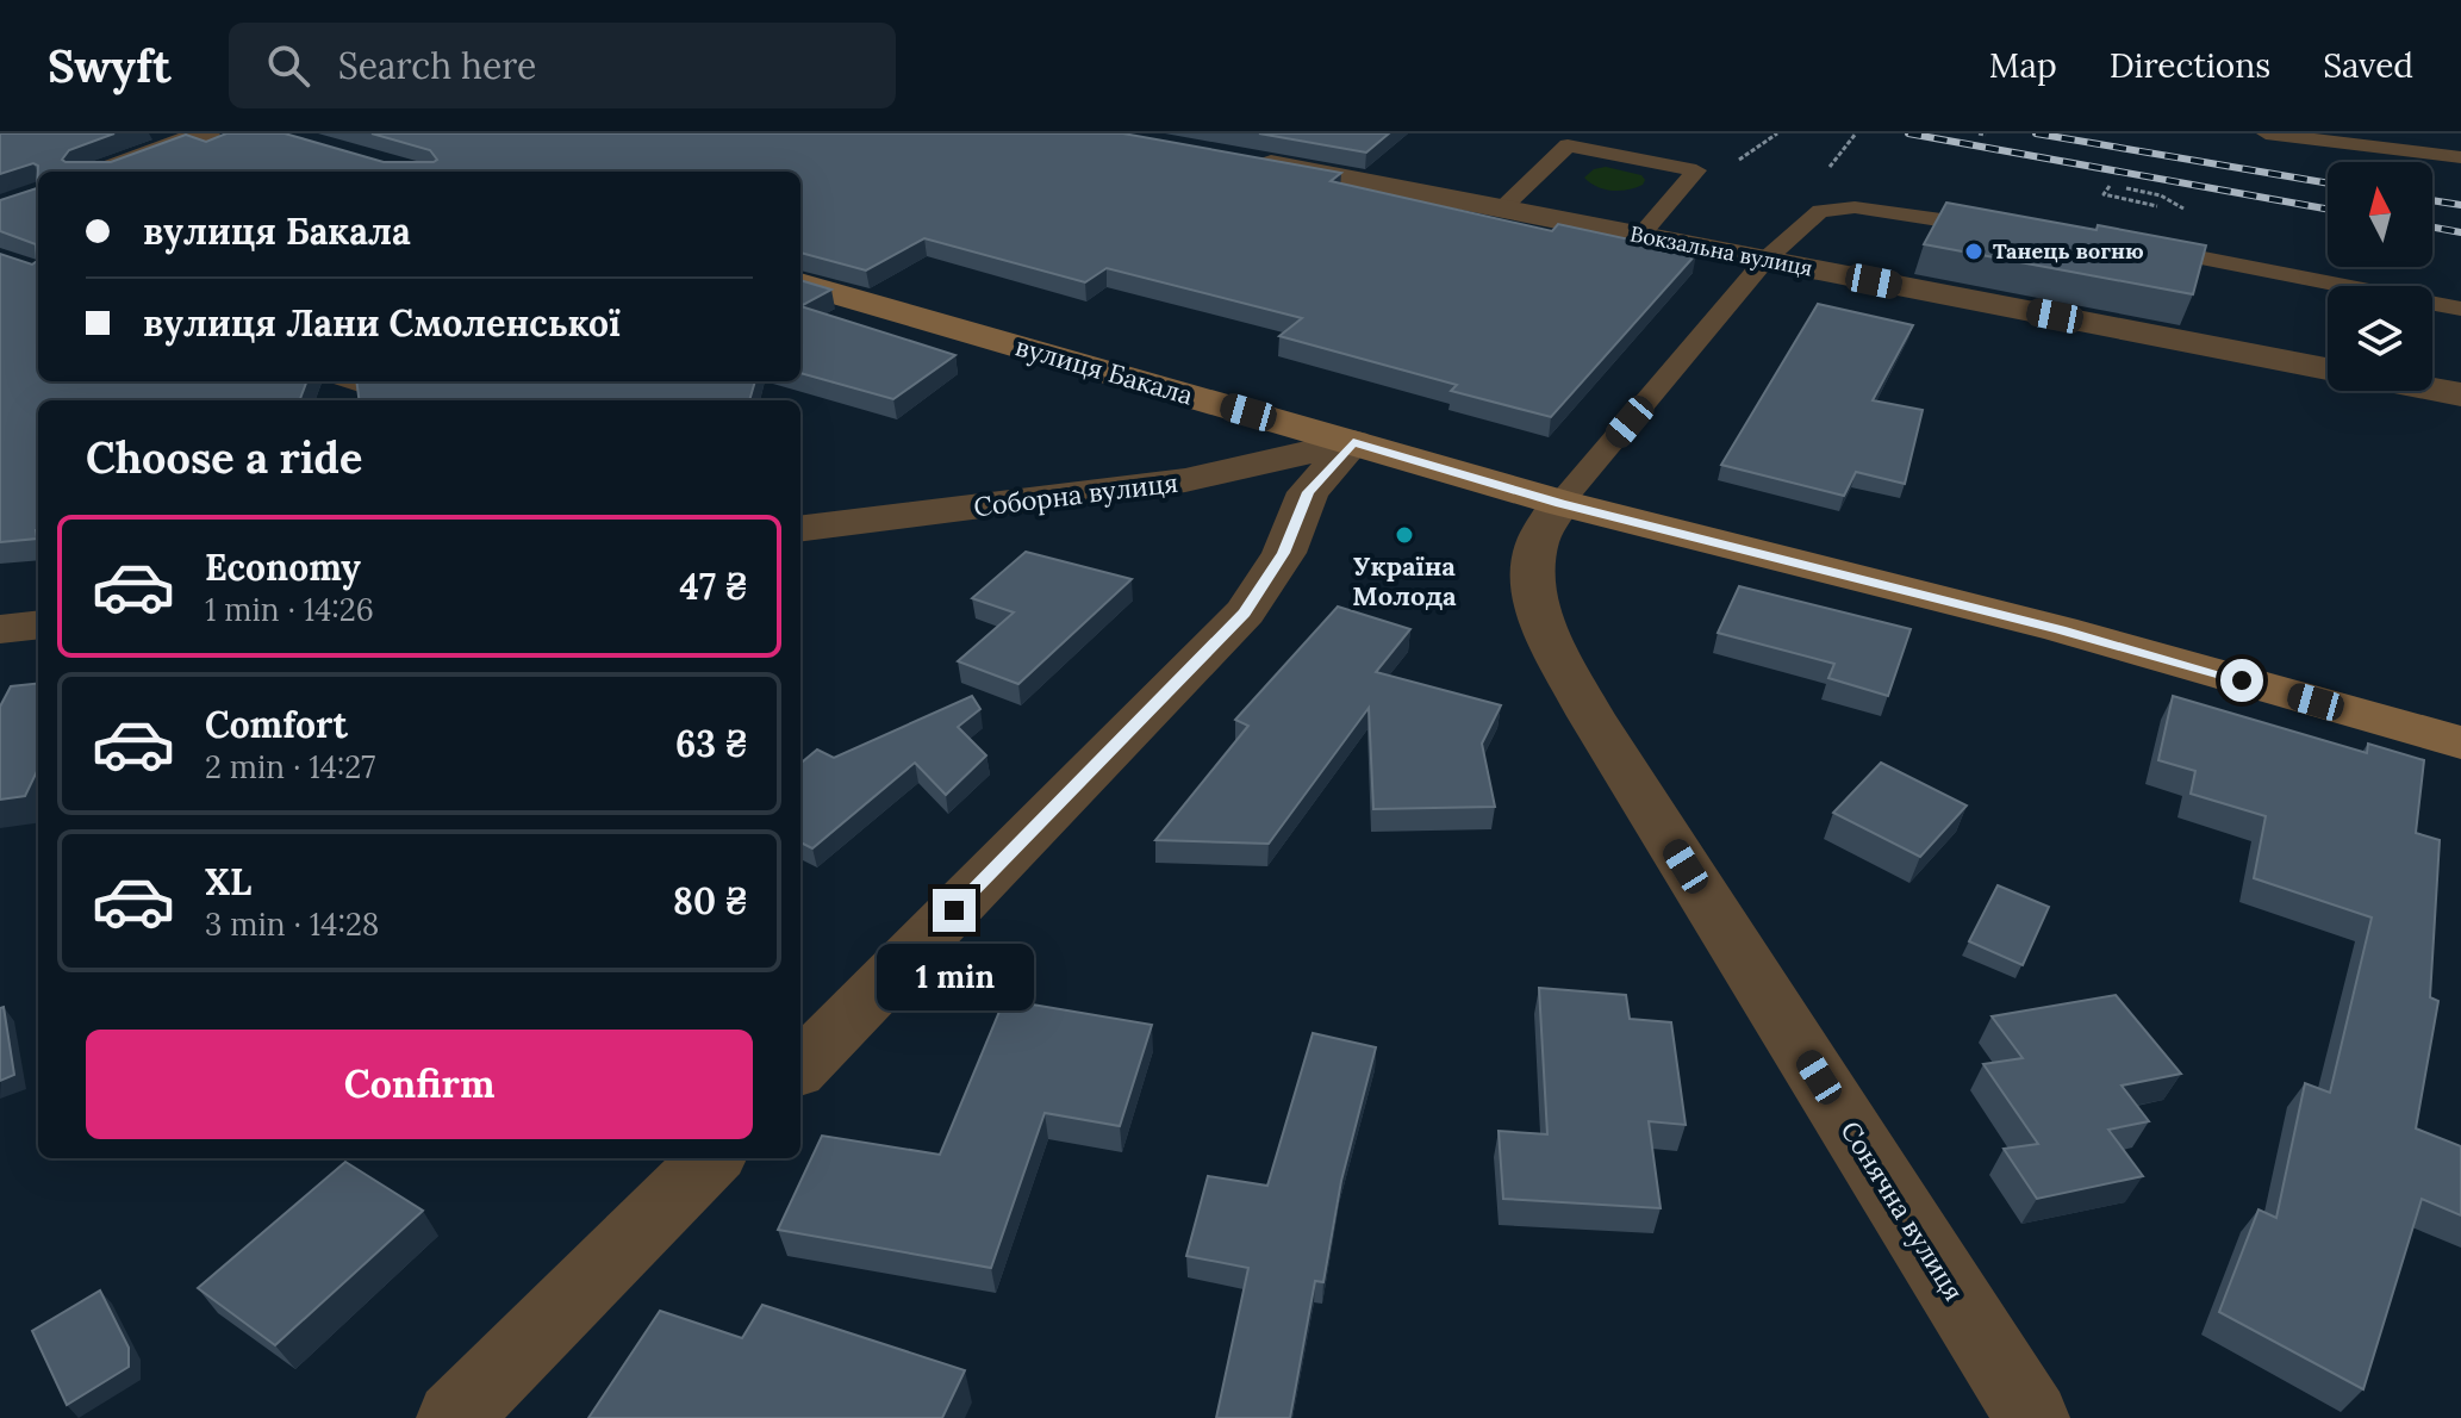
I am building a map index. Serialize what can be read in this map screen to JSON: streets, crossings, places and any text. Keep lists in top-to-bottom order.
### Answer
{
  "streets": {
    "street": [
      "Вокзальна вулиця",
      "вулиця Бакала",
      "Соборна вулиця",
      "Сонячна вулиця"
    ]
  },
  "crossings": [
    ["вулиця Бакала", "Соборна вулиця"],
    ["вулиця Бакала", "Сонячна вулиця"]
  ],
  "places": ["Танець вогню", "Україна Молода"],
  "north": "top",
  "page": {
    "header": "Swyft",
    "search": "Search here",
    "nav": ["Map", "Directions", "Saved"],
    "banner": ["вулиця Бакала", "вулиця Лани Смоленської"],
    "heading": "Choose a ride",
    "list": [
      {
        "name": "Economy",
        "note": "1 min · 14:26",
        "value": "47 ₴"
      },
      {
        "name": "Comfort",
        "note": "2 min · 14:27",
        "value": "63 ₴"
      },
      {
        "name": "XL",
        "note": "3 min · 14:28",
        "value": "80 ₴"
      }
    ],
    "bubble": "1 min",
    "buttons": "Confirm"
  }
}
